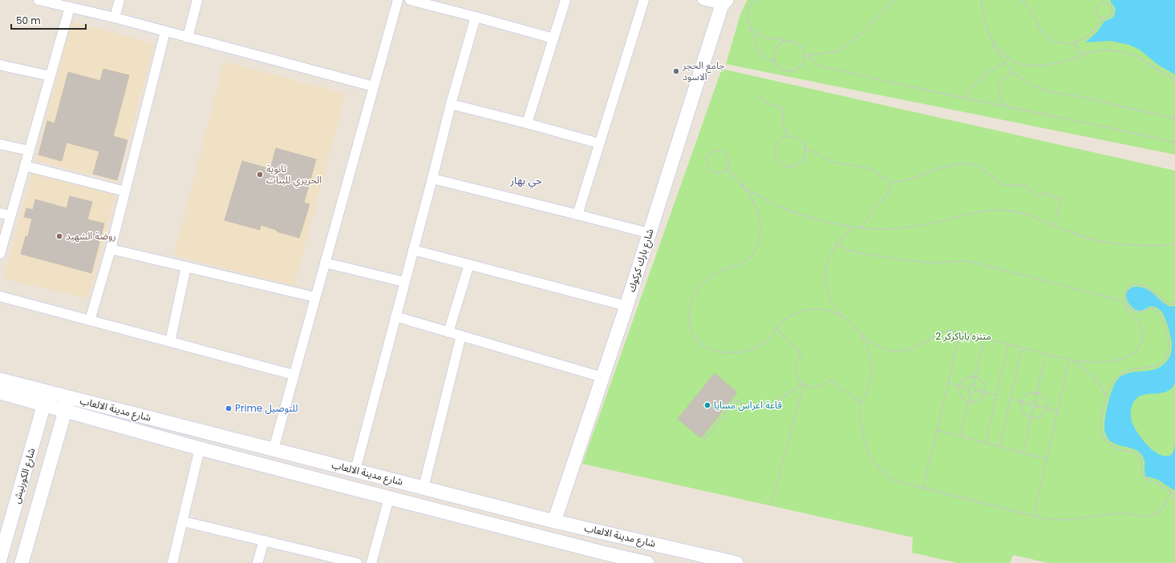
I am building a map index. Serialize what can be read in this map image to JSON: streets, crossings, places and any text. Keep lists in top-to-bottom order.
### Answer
{
  "streets": {
    "main road": ["شارع بارك كركوك", "شارع مدينة الالعاب", "شارع الكورنيش"]
  },
  "crossings": [
    ["شارع بارك كركوك", "شارع مدينة الالعاب"],
    ["شارع مدينة الالعاب", "شارع الكورنيش"]
  ],
  "districts": ["حي بهار"],
  "parks": ["متنزه باباكركر 2"],
  "places": [
    "جامع الحجر الاسود",
    "ثانوية الحريري للبنات",
    "روضة الشهيد",
    "قاعة اعراس مسايا",
    "Prime للتوصيل"
  ],
  "scale_bar": "50 m"
}
